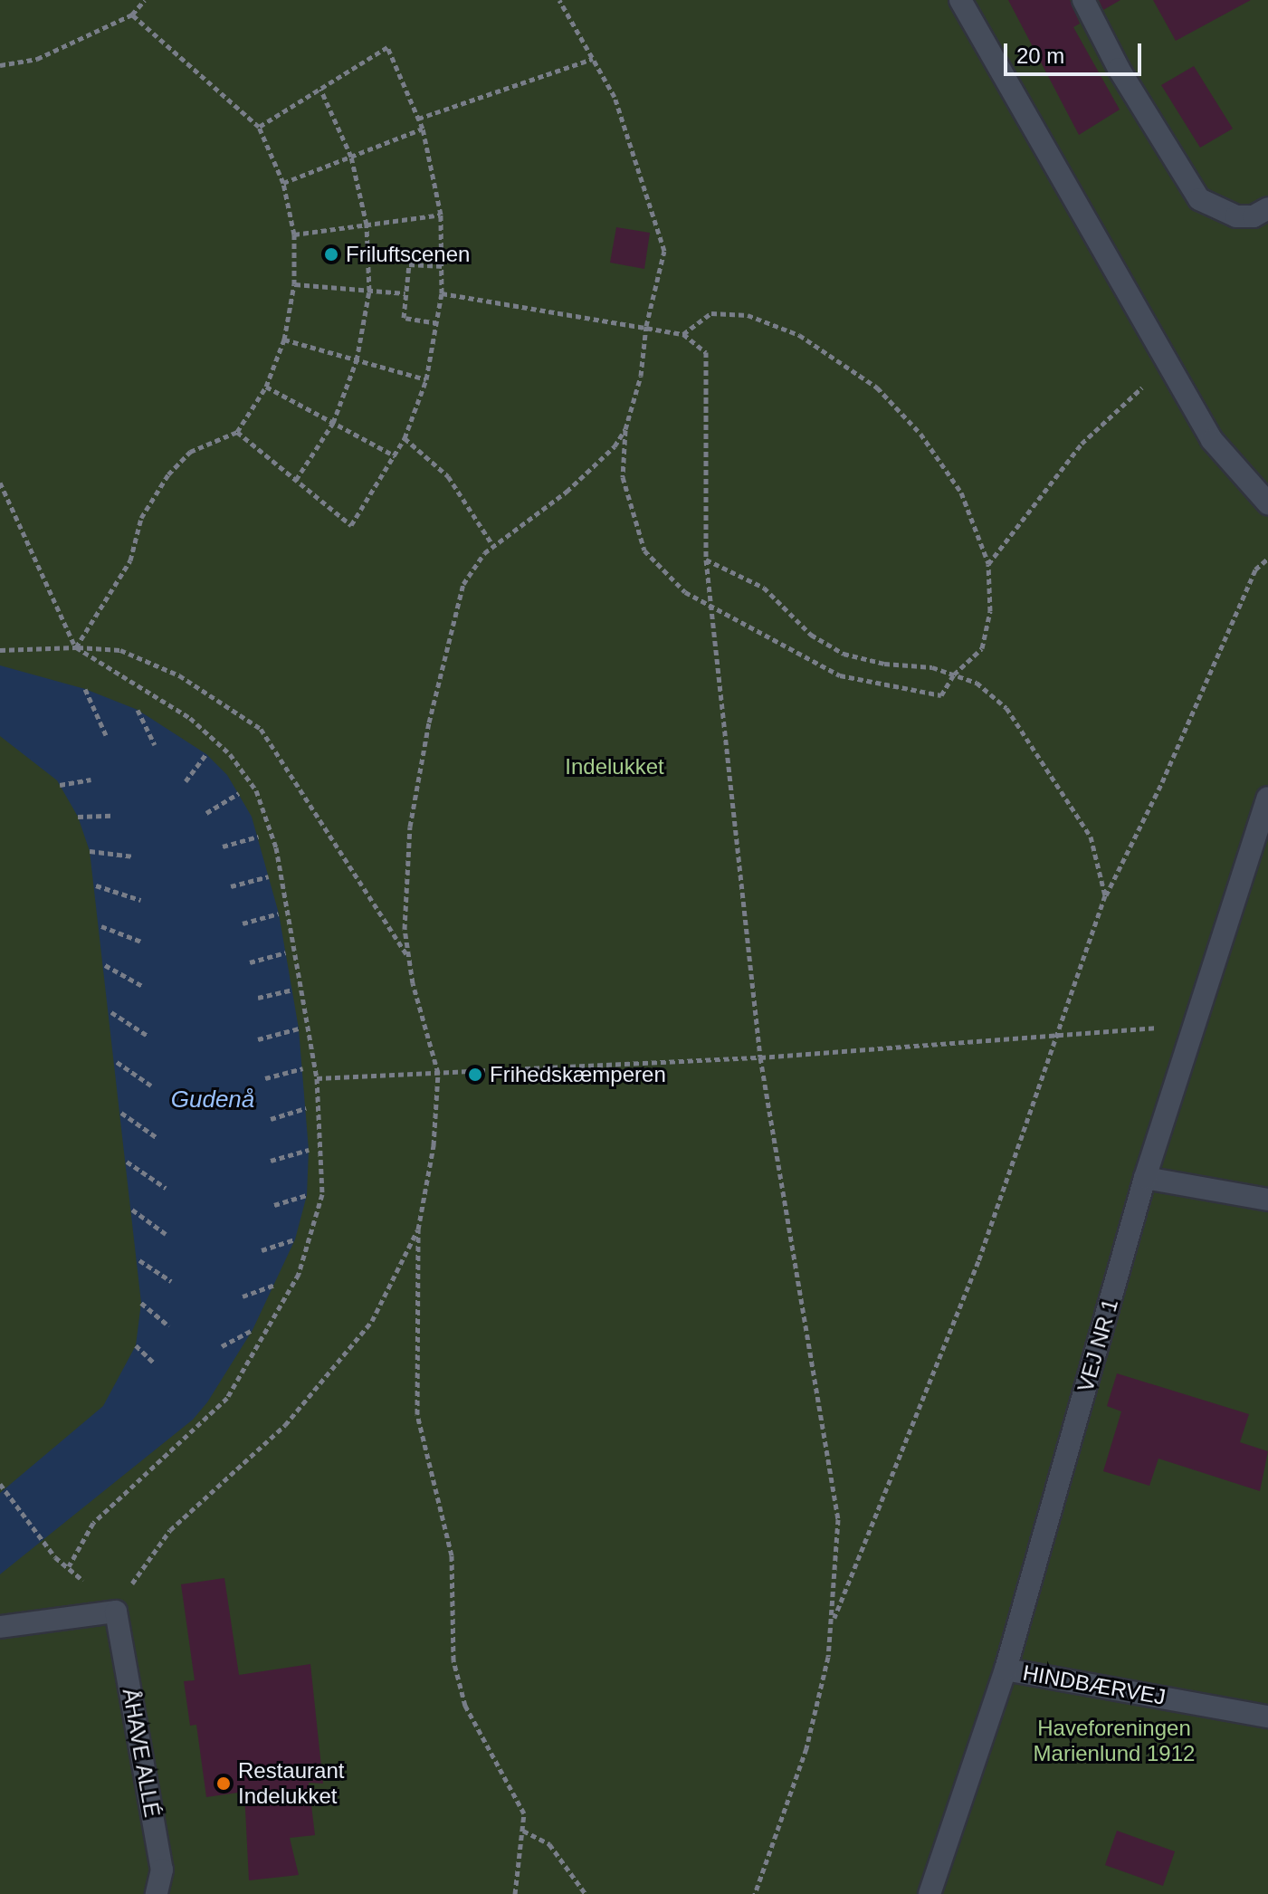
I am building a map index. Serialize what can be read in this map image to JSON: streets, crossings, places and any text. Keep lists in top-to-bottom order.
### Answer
{
  "streets": {
    "street": ["VEJ NR 1", "HINDBÆRVEJ", "ÅHAVE ALLÉ"]
  },
  "crossings": [
    ["VEJ NR 1", "HINDBÆRVEJ"]
  ],
  "water": ["Gudenå"],
  "parks": ["Indelukket", "Haveforeningen Marienlund 1912"],
  "places": ["Friluftscenen", "Frihedskæmperen", "Restaurant Indelukket"],
  "scale_bar": "20 m"
}
